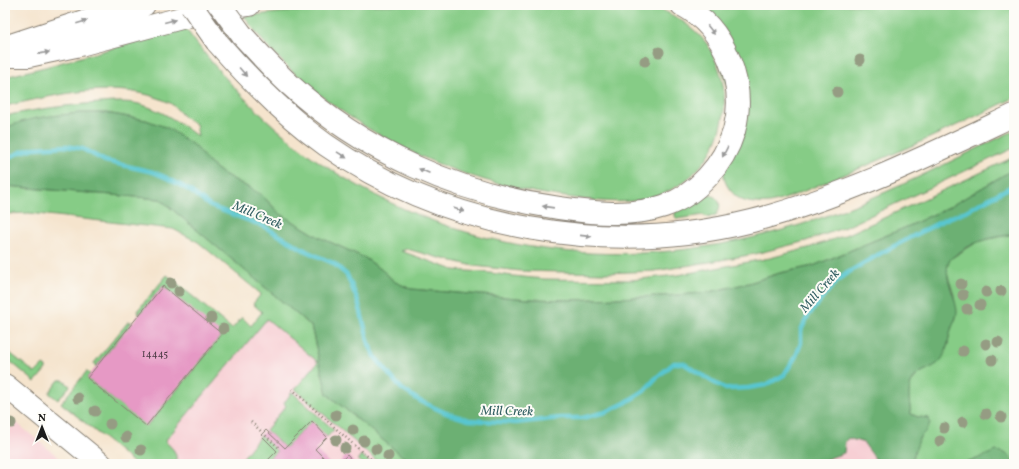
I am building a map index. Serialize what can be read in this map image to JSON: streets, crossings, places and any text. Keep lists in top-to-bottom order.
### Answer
{
  "water": ["Mill Creek"],
  "house_numbers": ["14445"],
  "north": "top"
}
